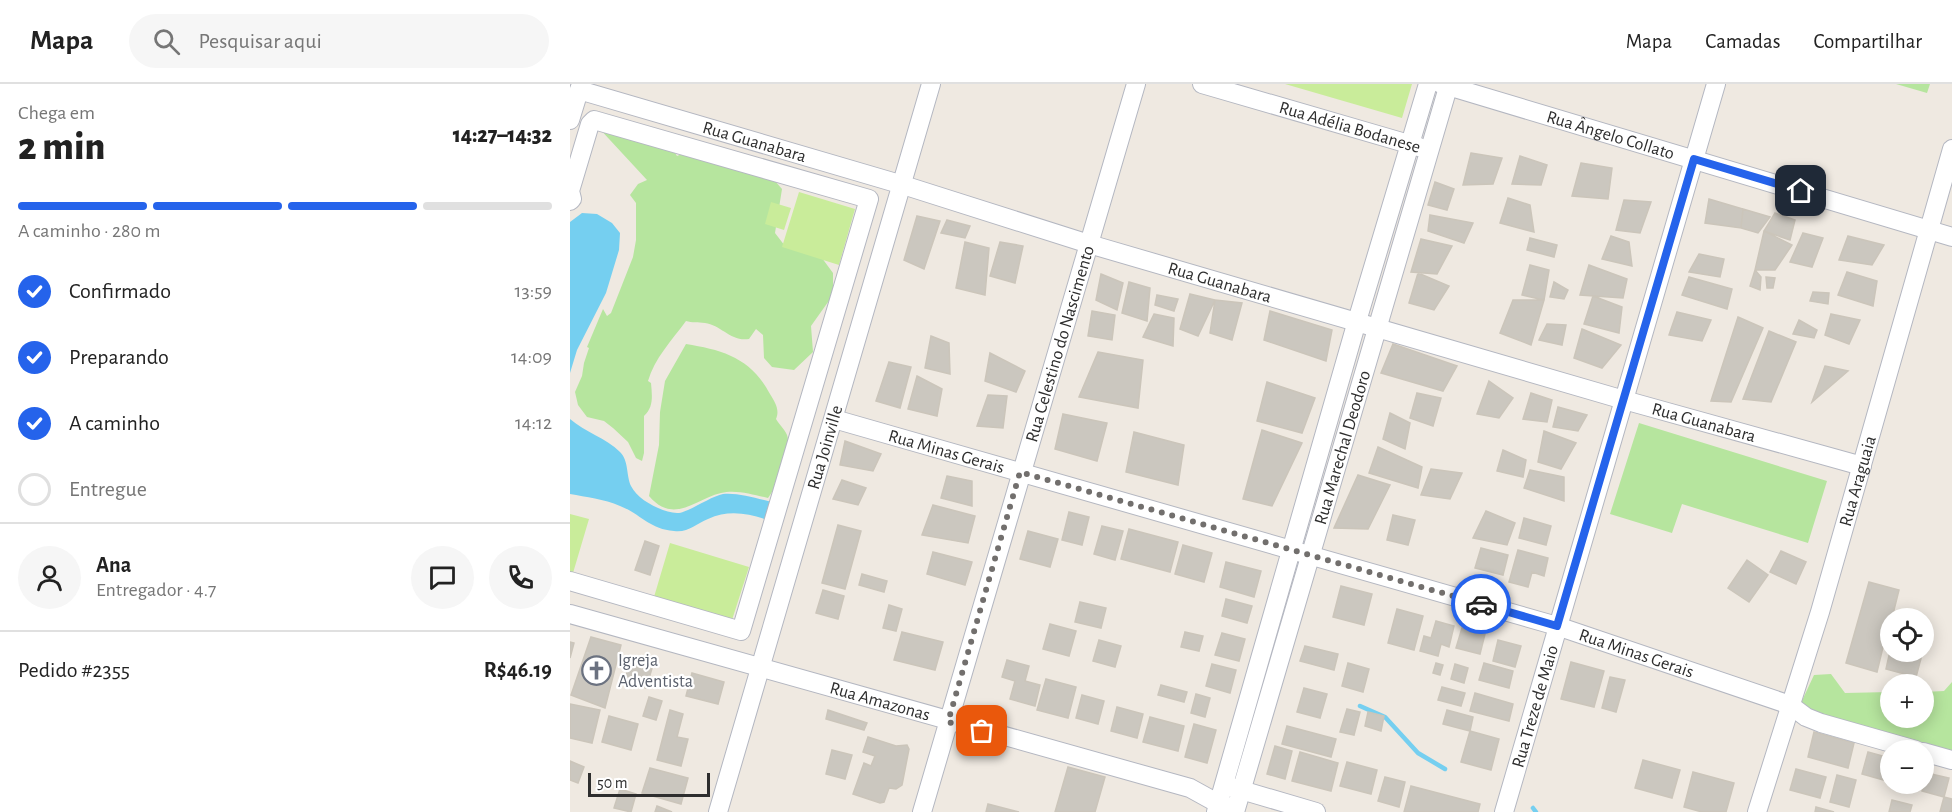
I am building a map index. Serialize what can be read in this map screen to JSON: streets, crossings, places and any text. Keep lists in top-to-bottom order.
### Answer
{
  "streets": {
    "street": [
      "Rua Adélia Bodanese",
      "Rua Ângelo Collato",
      "Rua Guanabara",
      "Rua Celestino do Nascimento",
      "Rua Joinville",
      "Rua Marechal Deodoro",
      "Rua Minas Gerais",
      "Rua Araguaia",
      "Rua Amazonas",
      "Rua Treze de Maio"
    ]
  },
  "crossings": [
    ["Rua Adélia Bodanese", "Rua Marechal Deodoro"],
    ["Rua Ângelo Collato", "Rua Marechal Deodoro"],
    ["Rua Ângelo Collato", "Rua Araguaia"],
    ["Rua Ângelo Collato", "Rua Treze de Maio"],
    ["Rua Guanabara", "Rua Celestino do Nascimento"],
    ["Rua Guanabara", "Rua Joinville"],
    ["Rua Guanabara", "Rua Marechal Deodoro"],
    ["Rua Guanabara", "Rua Araguaia"],
    ["Rua Guanabara", "Rua Treze de Maio"],
    ["Rua Celestino do Nascimento", "Rua Minas Gerais"],
    ["Rua Celestino do Nascimento", "Rua Amazonas"],
    ["Rua Joinville", "Rua Minas Gerais"],
    ["Rua Joinville", "Rua Amazonas"],
    ["Rua Marechal Deodoro", "Rua Minas Gerais"],
    ["Rua Minas Gerais", "Rua Araguaia"],
    ["Rua Minas Gerais", "Rua Treze de Maio"]
  ],
  "places": {
    "church": ["Igreja Adventista"]
  },
  "scale_bar": "50 m",
  "page": {
    "header": "Mapa",
    "search": "Pesquisar aqui",
    "nav": ["Mapa", "Camadas", "Compartilhar"],
    "heading": ["2 min", "Chega em", "14:27–14:32"],
    "panel": [
      "Ana",
      "Entregador · 4.7",
      "Pedido #2355",
      "R$46.19"
    ],
    "bar": "A caminho · 280 m",
    "list": [
      ["Confirmado", "13:59"],
      ["Preparando", "14:09"],
      ["A caminho", "14:12"],
      "Entregue"
    ],
    "map_buttons": ["+", "−"],
    "scale": "50 m"
  }
}
